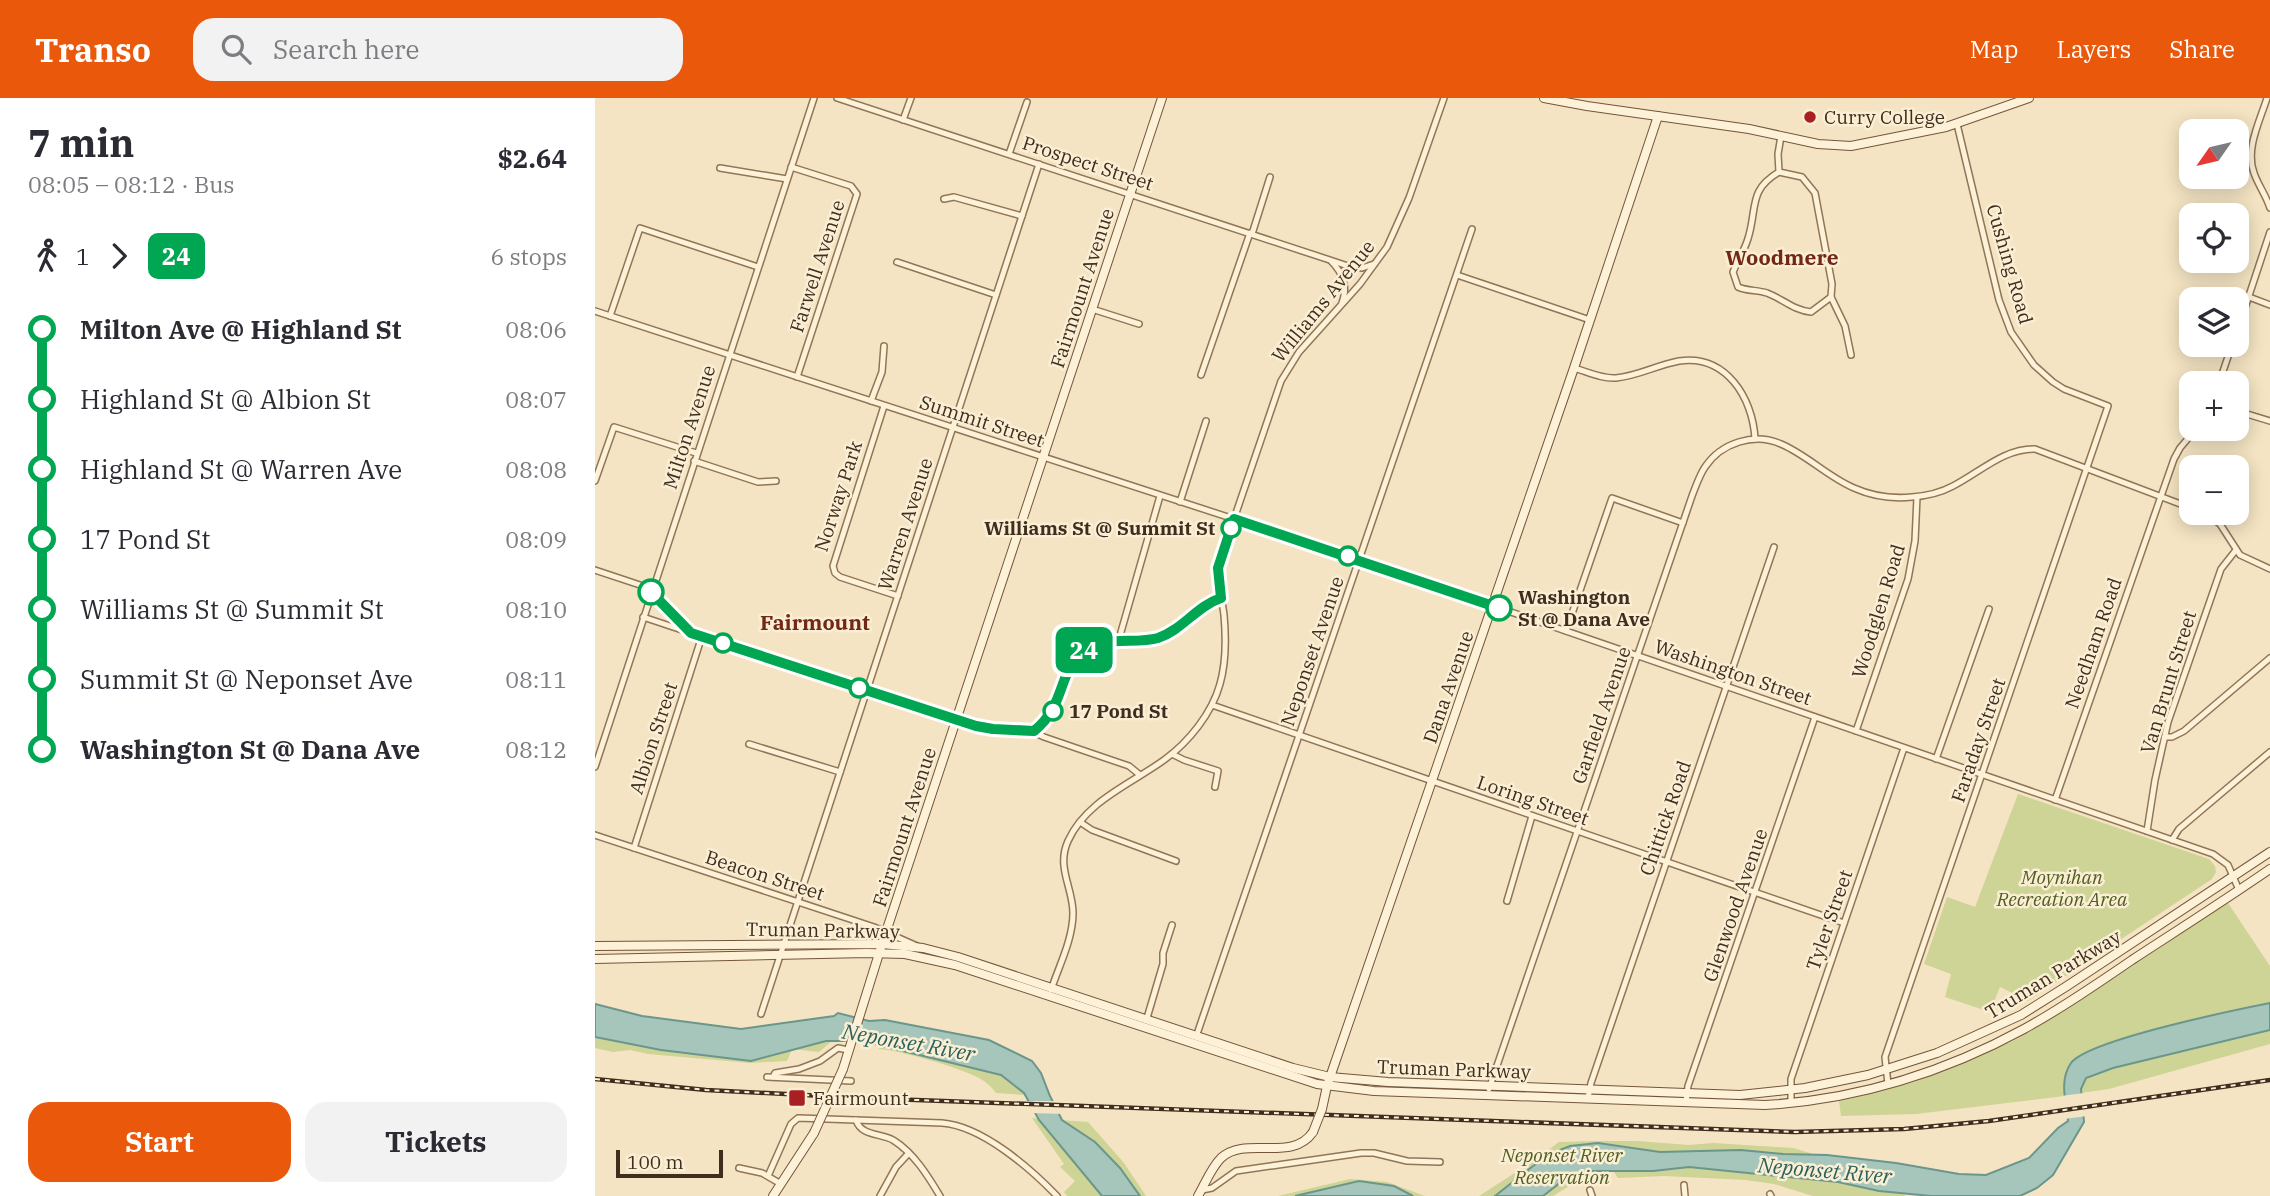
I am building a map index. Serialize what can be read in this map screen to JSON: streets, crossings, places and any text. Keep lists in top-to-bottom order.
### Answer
{
  "streets": {
    "main road": ["Fairmount Avenue", "Dana Avenue", "Truman Parkway"],
    "street": [
      "Prospect Street",
      "Cushing Road",
      "Farwell Avenue",
      "Williams Avenue",
      "Summit Street",
      "Milton Avenue",
      "Norway Park",
      "Warren Avenue",
      "Woodglen Road",
      "Needham Road",
      "Neponset Avenue",
      "Washington Street",
      "Van Brunt Street",
      "Garfield Avenue",
      "Albion Street",
      "Faraday Street",
      "Loring Street",
      "Chittick Road",
      "Beacon Street",
      "Glenwood Avenue",
      "Tyler Street"
    ]
  },
  "crossings": [
    ["Prospect Street", "Fairmount Avenue"],
    ["Prospect Street", "Williams Avenue"],
    ["Prospect Street", "Warren Avenue"],
    ["Cushing Road", "Faraday Street"],
    ["Farwell Avenue", "Summit Street"],
    ["Farwell Avenue", "Milton Avenue"],
    ["Fairmount Avenue", "Summit Street"],
    ["Fairmount Avenue", "Beacon Street"],
    ["Fairmount Avenue", "Truman Parkway"],
    ["Williams Avenue", "Summit Street"],
    ["Williams Avenue", "Loring Street"],
    ["Williams Avenue", "Truman Parkway"],
    ["Summit Street", "Milton Avenue"],
    ["Summit Street", "Norway Park"],
    ["Summit Street", "Warren Avenue"],
    ["Summit Street", "Neponset Avenue"],
    ["Summit Street", "Washington Street"],
    ["Norway Park", "Warren Avenue"],
    ["Warren Avenue", "Beacon Street"],
    ["Warren Avenue", "Truman Parkway"],
    ["Woodglen Road", "Washington Street"],
    ["Needham Road", "Washington Street"],
    ["Neponset Avenue", "Washington Street"],
    ["Neponset Avenue", "Loring Street"],
    ["Neponset Avenue", "Truman Parkway"],
    ["Washington Street", "Van Brunt Street"],
    ["Washington Street", "Dana Avenue"],
    ["Washington Street", "Garfield Avenue"],
    ["Washington Street", "Faraday Street"],
    ["Washington Street", "Chittick Road"],
    ["Washington Street", "Glenwood Avenue"],
    ["Washington Street", "Tyler Street"],
    ["Washington Street", "Truman Parkway"],
    ["Dana Avenue", "Loring Street"],
    ["Dana Avenue", "Truman Parkway"],
    ["Garfield Avenue", "Loring Street"],
    ["Garfield Avenue", "Truman Parkway"],
    ["Albion Street", "Beacon Street"],
    ["Faraday Street", "Truman Parkway"],
    ["Loring Street", "Chittick Road"],
    ["Loring Street", "Glenwood Avenue"],
    ["Loring Street", "Tyler Street"],
    ["Chittick Road", "Truman Parkway"],
    ["Beacon Street", "Truman Parkway"],
    ["Glenwood Avenue", "Truman Parkway"],
    ["Tyler Street", "Truman Parkway"]
  ],
  "districts": ["Woodmere", "Fairmount"],
  "water": ["Neponset River"],
  "parks": ["Moynihan Recreation Area", "Neponset River Reservation"],
  "places": {
    "other": [
      "Curry College",
      "Williams St @ Summit St",
      "Washington St @ Dana Ave",
      "17 Pond St"
    ],
    "transit": ["Fairmount"]
  },
  "lines": ["bus line 24"],
  "scale_bar": "100 m",
  "north": "bottom left",
  "page": {
    "header": "Transo",
    "search": "Search here",
    "nav": ["Map", "Layers", "Share"],
    "heading": ["7 min", "08:05 – 08:12 · Bus", "$2.64"],
    "on_map": "24",
    "map_buttons": ["+", "−"],
    "legs": ["1", "24", "6 stops"],
    "list": [
      {
        "name": "Milton Ave @ Highland St",
        "value": "08:06"
      },
      {
        "name": "Highland St @ Albion St",
        "value": "08:07"
      },
      {
        "name": "Highland St @ Warren Ave",
        "value": "08:08"
      },
      {
        "name": "17 Pond St",
        "value": "08:09"
      },
      {
        "name": "Williams St @ Summit St",
        "value": "08:10"
      },
      {
        "name": "Summit St @ Neponset Ave",
        "value": "08:11"
      },
      {
        "name": "Washington St @ Dana Ave",
        "value": "08:12"
      }
    ],
    "buttons": ["Start", "Tickets"],
    "scale": "100 m"
  }
}
